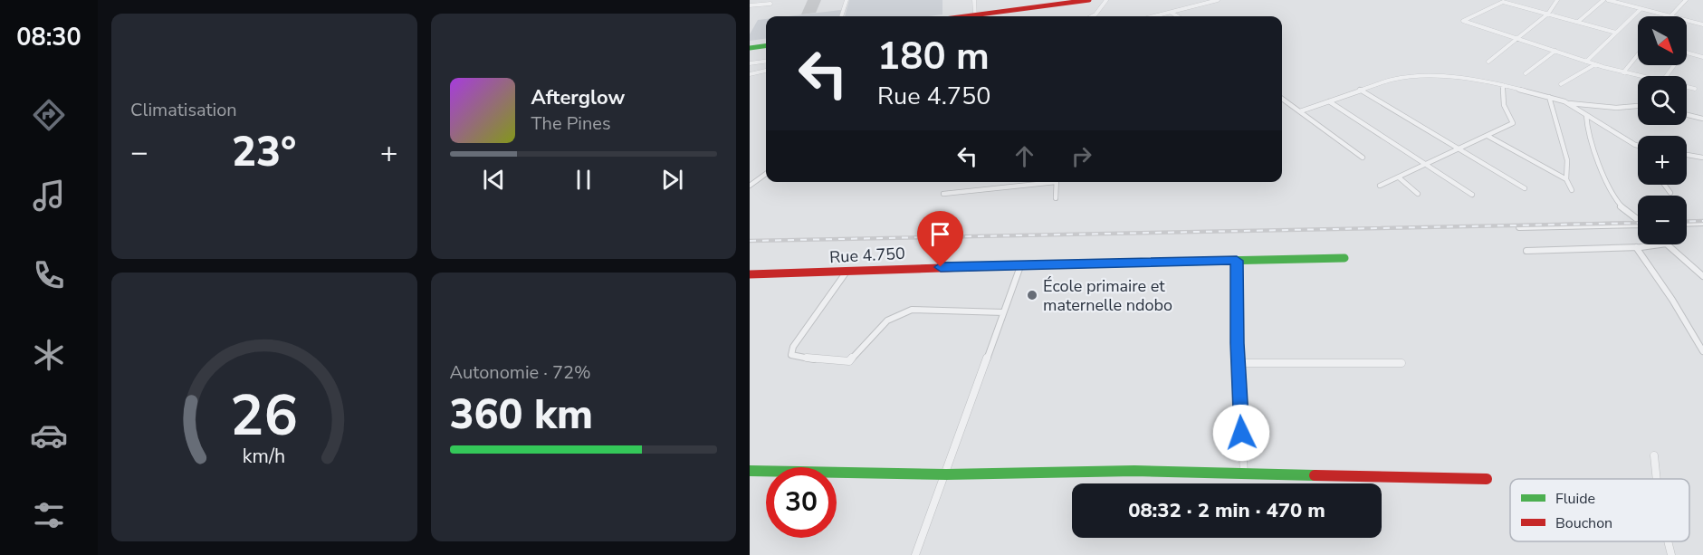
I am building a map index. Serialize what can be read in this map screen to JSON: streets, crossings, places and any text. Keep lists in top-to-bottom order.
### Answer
{
  "streets": {
    "main road": ["Rue 4.750"]
  },
  "places": ["École primaire et maternelle ndobo"],
  "legend": ["Fluide", "Bouchon"],
  "north": "bottom right",
  "page": {
    "tabs": "08:30",
    "tile": [
      "Climatisation",
      ["Autonomie · 72%", "360 km"]
    ],
    "map_buttons": ["+", "−"],
    "turn": ["180 m", "Rue 4.750"],
    "song": ["Afterglow", "The Pines"],
    "heat": ["−", "23°", "+"],
    "limit": "30",
    "trip": "08:32 · 2 min · 470 m",
    "gauge": ["26", "km/h"]
  }
}
